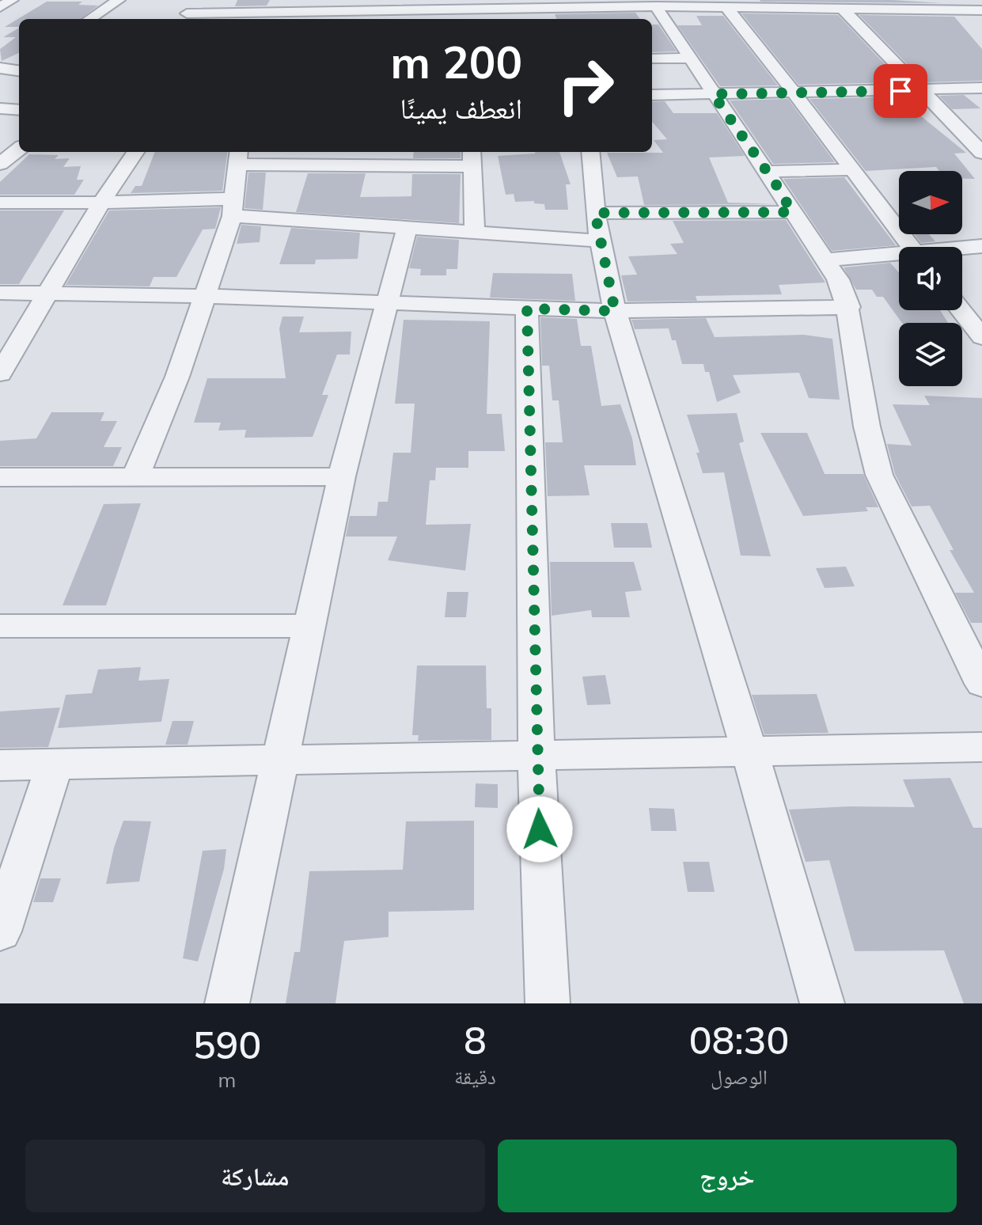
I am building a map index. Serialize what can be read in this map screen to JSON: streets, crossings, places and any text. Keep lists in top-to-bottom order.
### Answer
{
  "north": "right",
  "page": {
    "turn": ["200 m", "انعطف يمينًا"],
    "eta": [
      "08:30",
      "الوصول",
      "8",
      "دقيقة",
      "590",
      "m"
    ],
    "buttons": ["خروج", "مشاركة"]
  }
}
